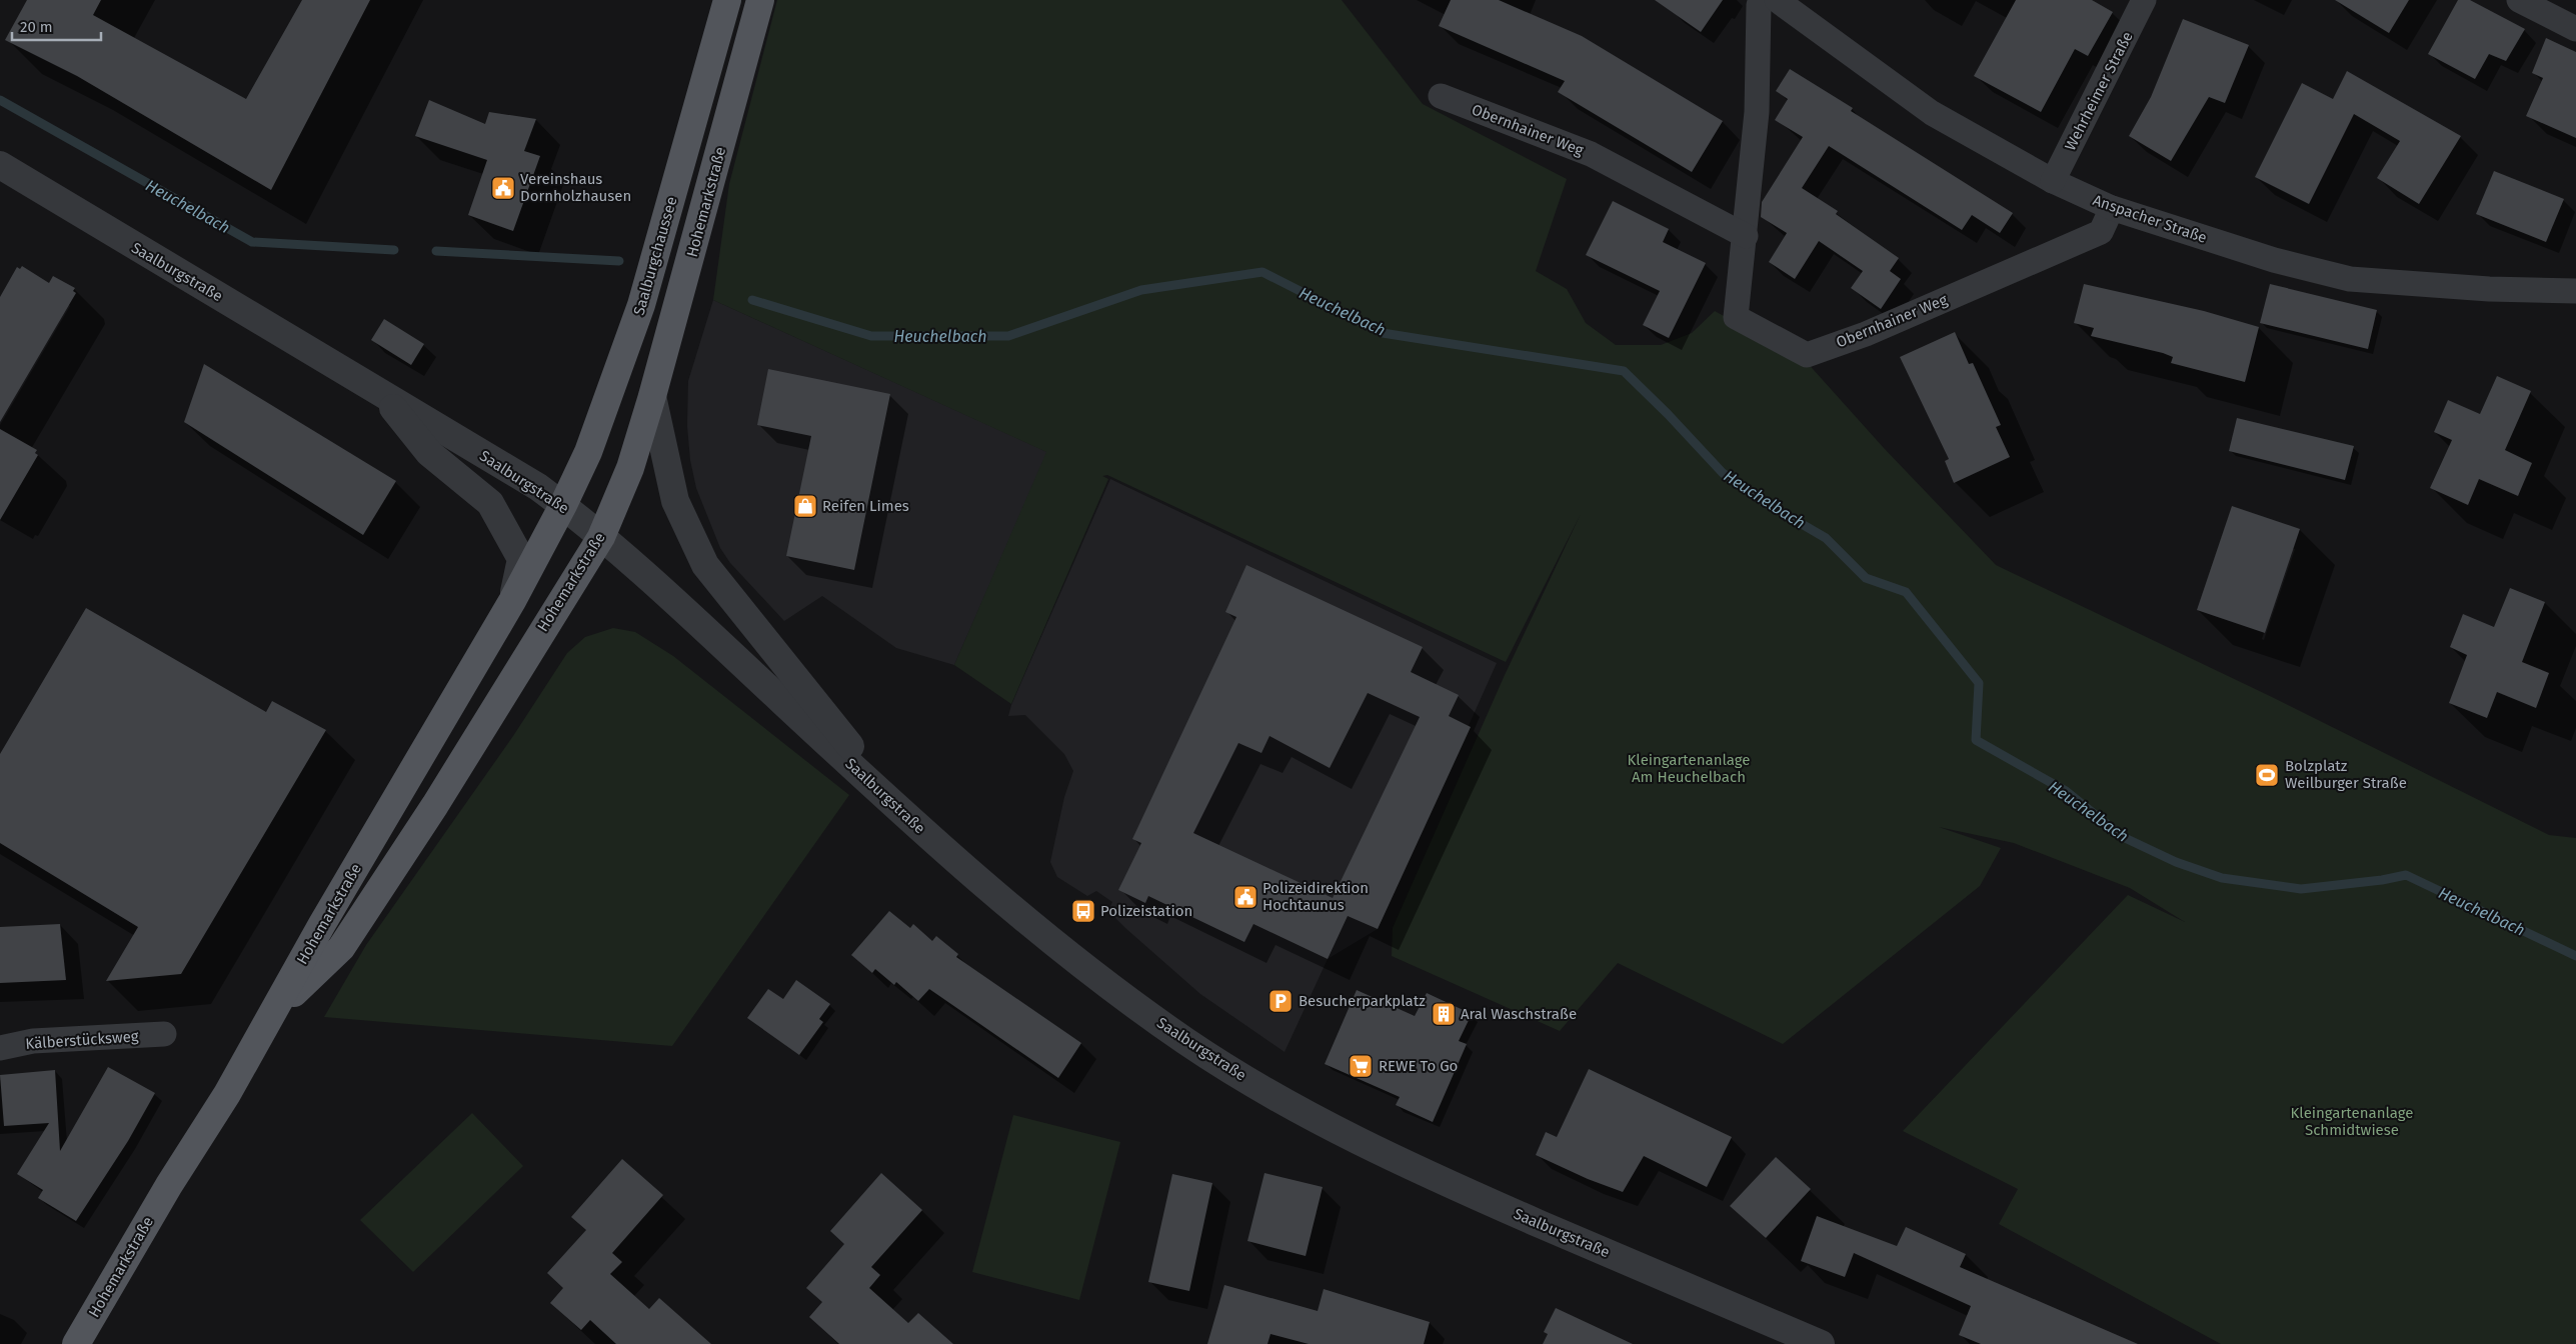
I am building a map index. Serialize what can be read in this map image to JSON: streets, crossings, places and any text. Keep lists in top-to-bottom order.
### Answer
{
  "streets": {
    "main road": ["Hohemarkstraße", "Saalburgchaussee"],
    "street": [
      "Wehrheimer Straße",
      "Obernhainer Weg",
      "Anspacher Straße",
      "Saalburgstraße",
      "Kälberstücksweg"
    ]
  },
  "crossings": [
    ["Wehrheimer Straße", "Anspacher Straße"],
    ["Obernhainer Weg", "Anspacher Straße"],
    ["Hohemarkstraße", "Saalburgchaussee"],
    ["Hohemarkstraße", "Saalburgstraße"],
    ["Saalburgchaussee", "Saalburgstraße"]
  ],
  "water": ["Heuchelbach"],
  "parks": ["Kleingartenanlage Am Heuchelbach", "Kleingartenanlage Schmidtwiese"],
  "places": {
    "public building": ["Vereinshaus Dornholzhausen", "Polizeidirektion Hochtaunus"],
    "shop": ["Reifen Limes"],
    "sports": ["Bolzplatz Weilburger Straße"],
    "bus stop": ["Polizeistation"],
    "parking": ["Besucherparkplatz"],
    "building": ["Aral Waschstraße"],
    "supermarket": ["REWE To Go"]
  },
  "scale_bar": "20 m"
}
